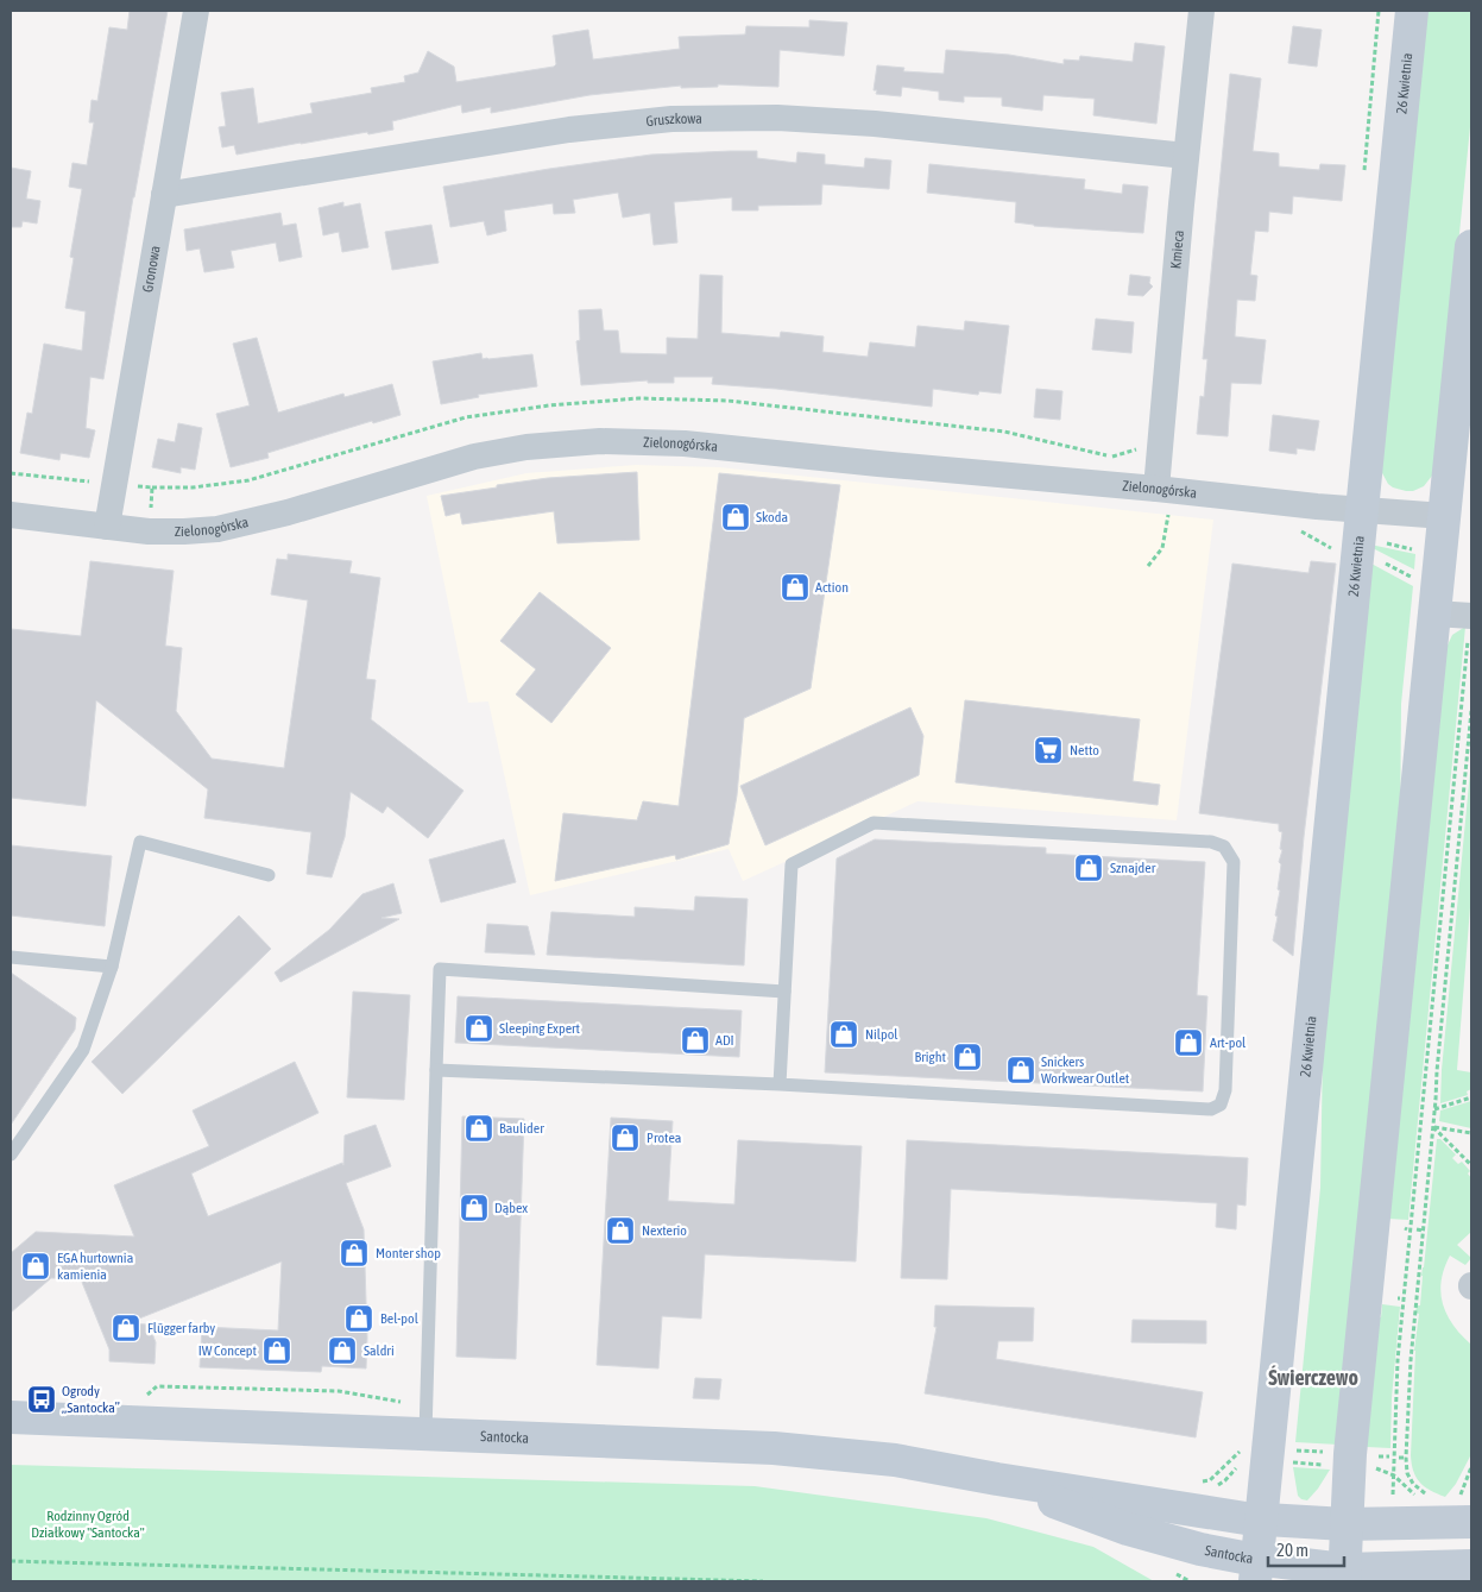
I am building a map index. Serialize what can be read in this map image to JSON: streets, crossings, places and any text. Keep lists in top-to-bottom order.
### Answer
{
  "streets": {
    "street": [
      "26 Kwietnia",
      "Gruszkowa",
      "Kmieca",
      "Gronowa",
      "Zielonogórska",
      "Santocka"
    ]
  },
  "crossings": [
    ["26 Kwietnia", "Zielonogórska"],
    ["26 Kwietnia", "Santocka"],
    ["Gruszkowa", "Kmieca"],
    ["Gruszkowa", "Gronowa"],
    ["Kmieca", "Zielonogórska"],
    ["Gronowa", "Zielonogórska"]
  ],
  "districts": ["Świerczewo"],
  "parks": ["Rodzinny Ogród Działkowy \"Santocka\""],
  "places": {
    "shop": [
      "Skoda",
      "Action",
      "Sznajder",
      "Sleeping Expert",
      "Nilpol",
      "ADI",
      "Art-pol",
      "Bright",
      "Snickers Workwear Outlet",
      "Baulider",
      "Protea",
      "Dąbex",
      "Nexterio",
      "Monter shop",
      "EGA hurtownia kamienia",
      "Bel-pol",
      "Flügger farby",
      "IW Concept",
      "Saldri"
    ],
    "supermarket": ["Netto"],
    "bus stop": ["Ogrody „Santocka”"]
  },
  "scale_bar": "20 m"
}
